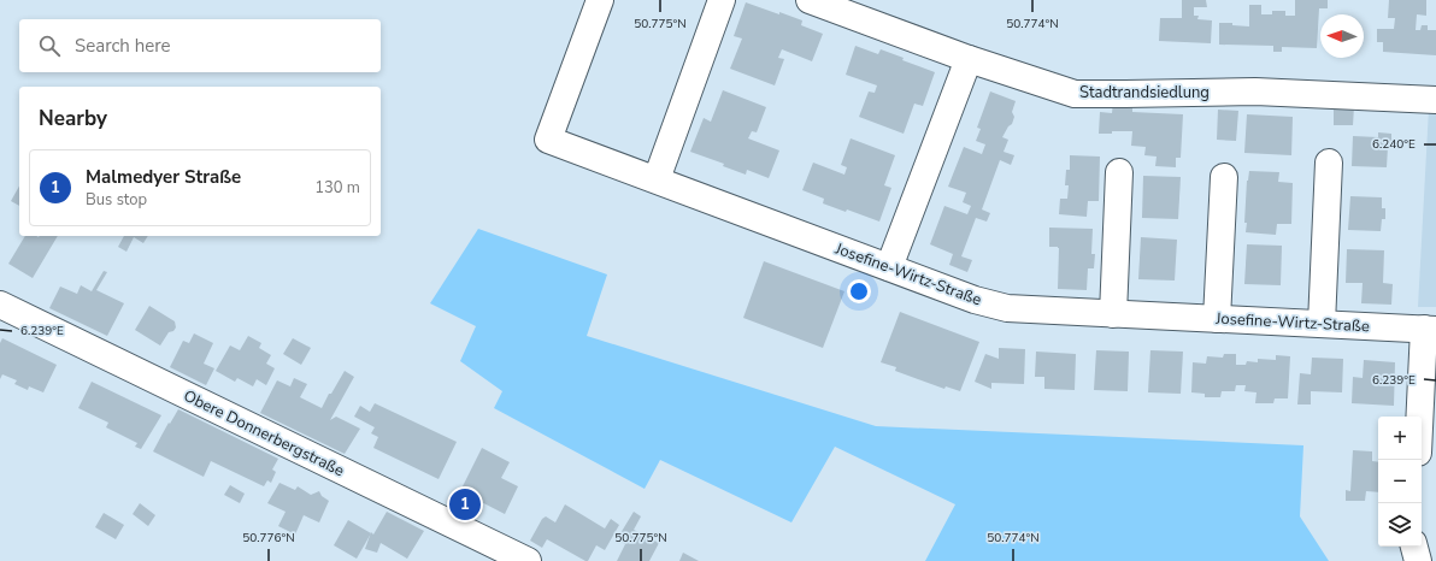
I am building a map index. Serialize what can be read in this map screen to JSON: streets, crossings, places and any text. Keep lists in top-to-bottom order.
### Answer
{
  "streets": {
    "street": ["Stadtrandsiedlung", "Josefine-Wirtz-Straße", "Obere Donnerbergstraße"]
  },
  "north": "left",
  "page": {
    "search": "Search here",
    "heading": "Nearby",
    "list": [
      {
        "mark": "1",
        "name": "Malmedyer Straße",
        "note": "Bus stop",
        "value": "130 m"
      }
    ],
    "map_buttons": ["+", "−"],
    "pins": "1"
  },
  "coordinates": [
    "50.775°N",
    "50.774°N",
    "6.240°E",
    "6.239°E",
    "50.776°N"
  ]
}
